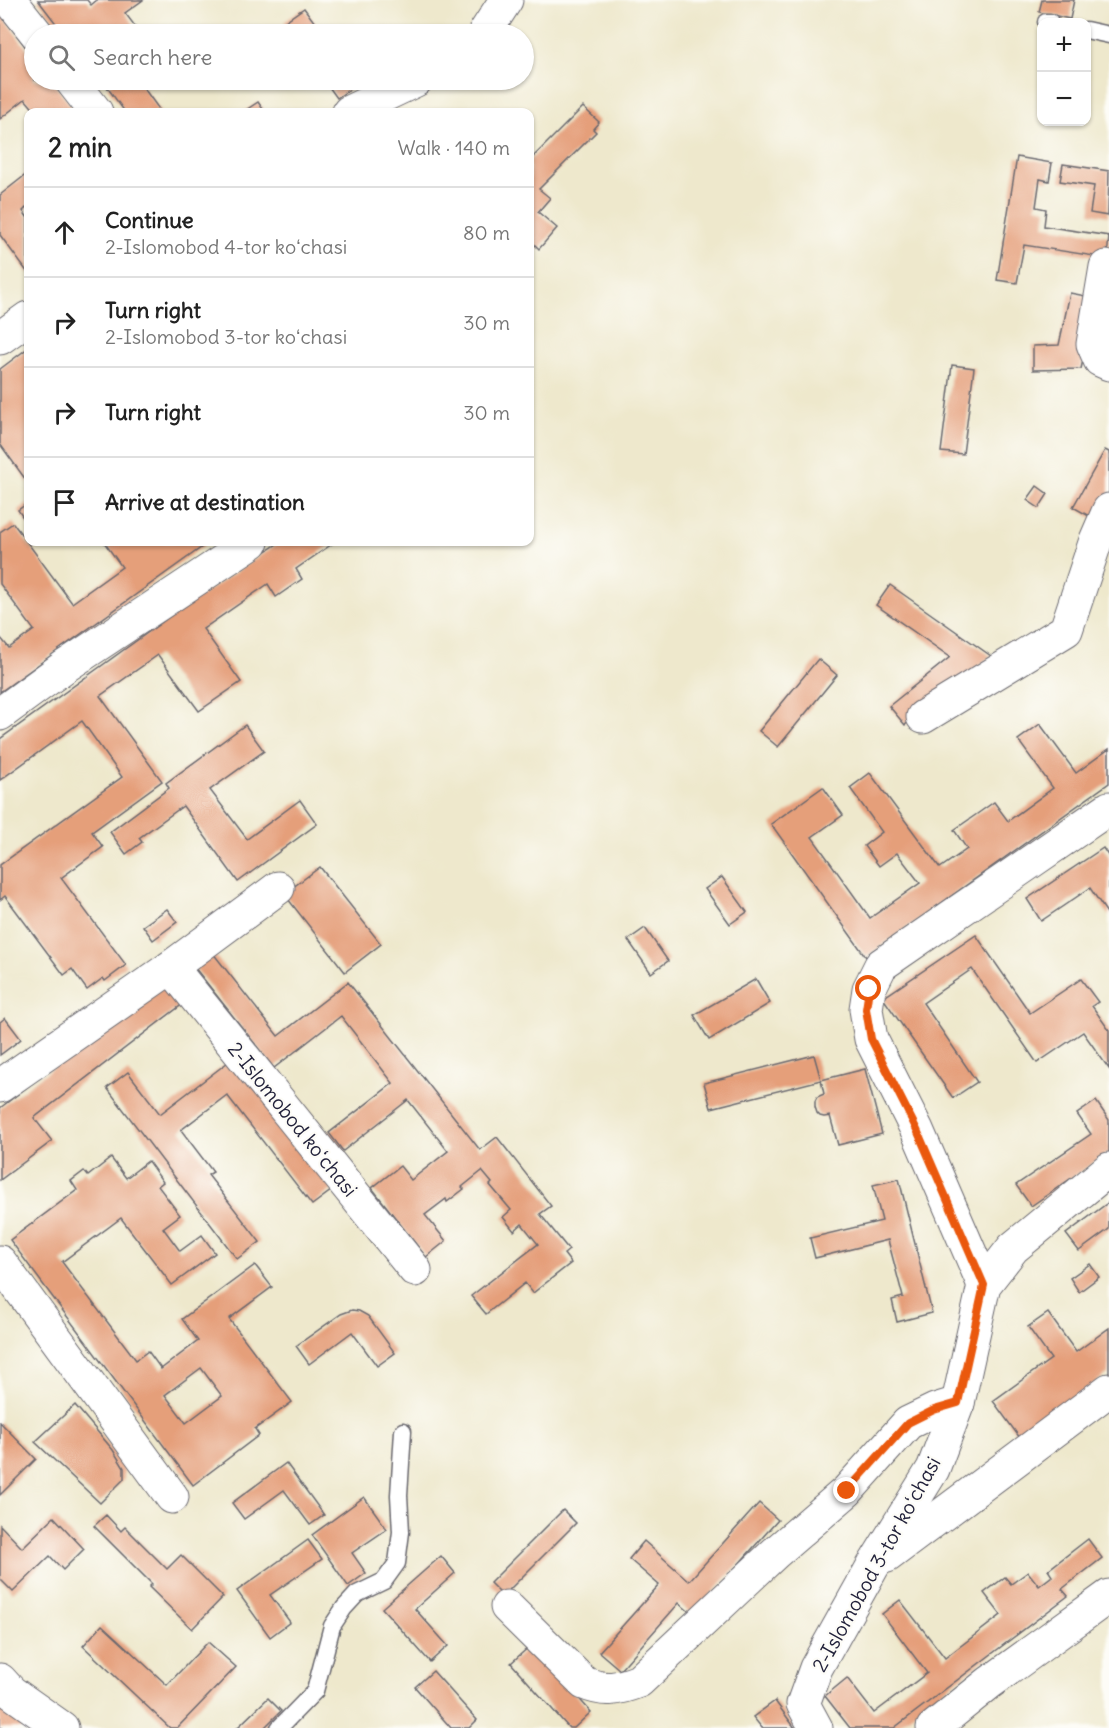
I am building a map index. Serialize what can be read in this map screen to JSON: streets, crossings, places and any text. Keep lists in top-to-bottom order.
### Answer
{
  "streets": {
    "street": ["2-Islomobod koʻchasi", "2-Islomobod 3-tor koʻchasi"]
  },
  "page": {
    "map_buttons": ["+", "−"],
    "search": "Search here",
    "heading": ["2 min", "Walk · 140 m"],
    "list": [
      ["Continue", "2-Islomobod 4-tor koʻchasi", "80 m"],
      ["Turn right", "2-Islomobod 3-tor koʻchasi", "30 m"],
      ["Turn right", "30 m"],
      "Arrive at destination"
    ]
  }
}
